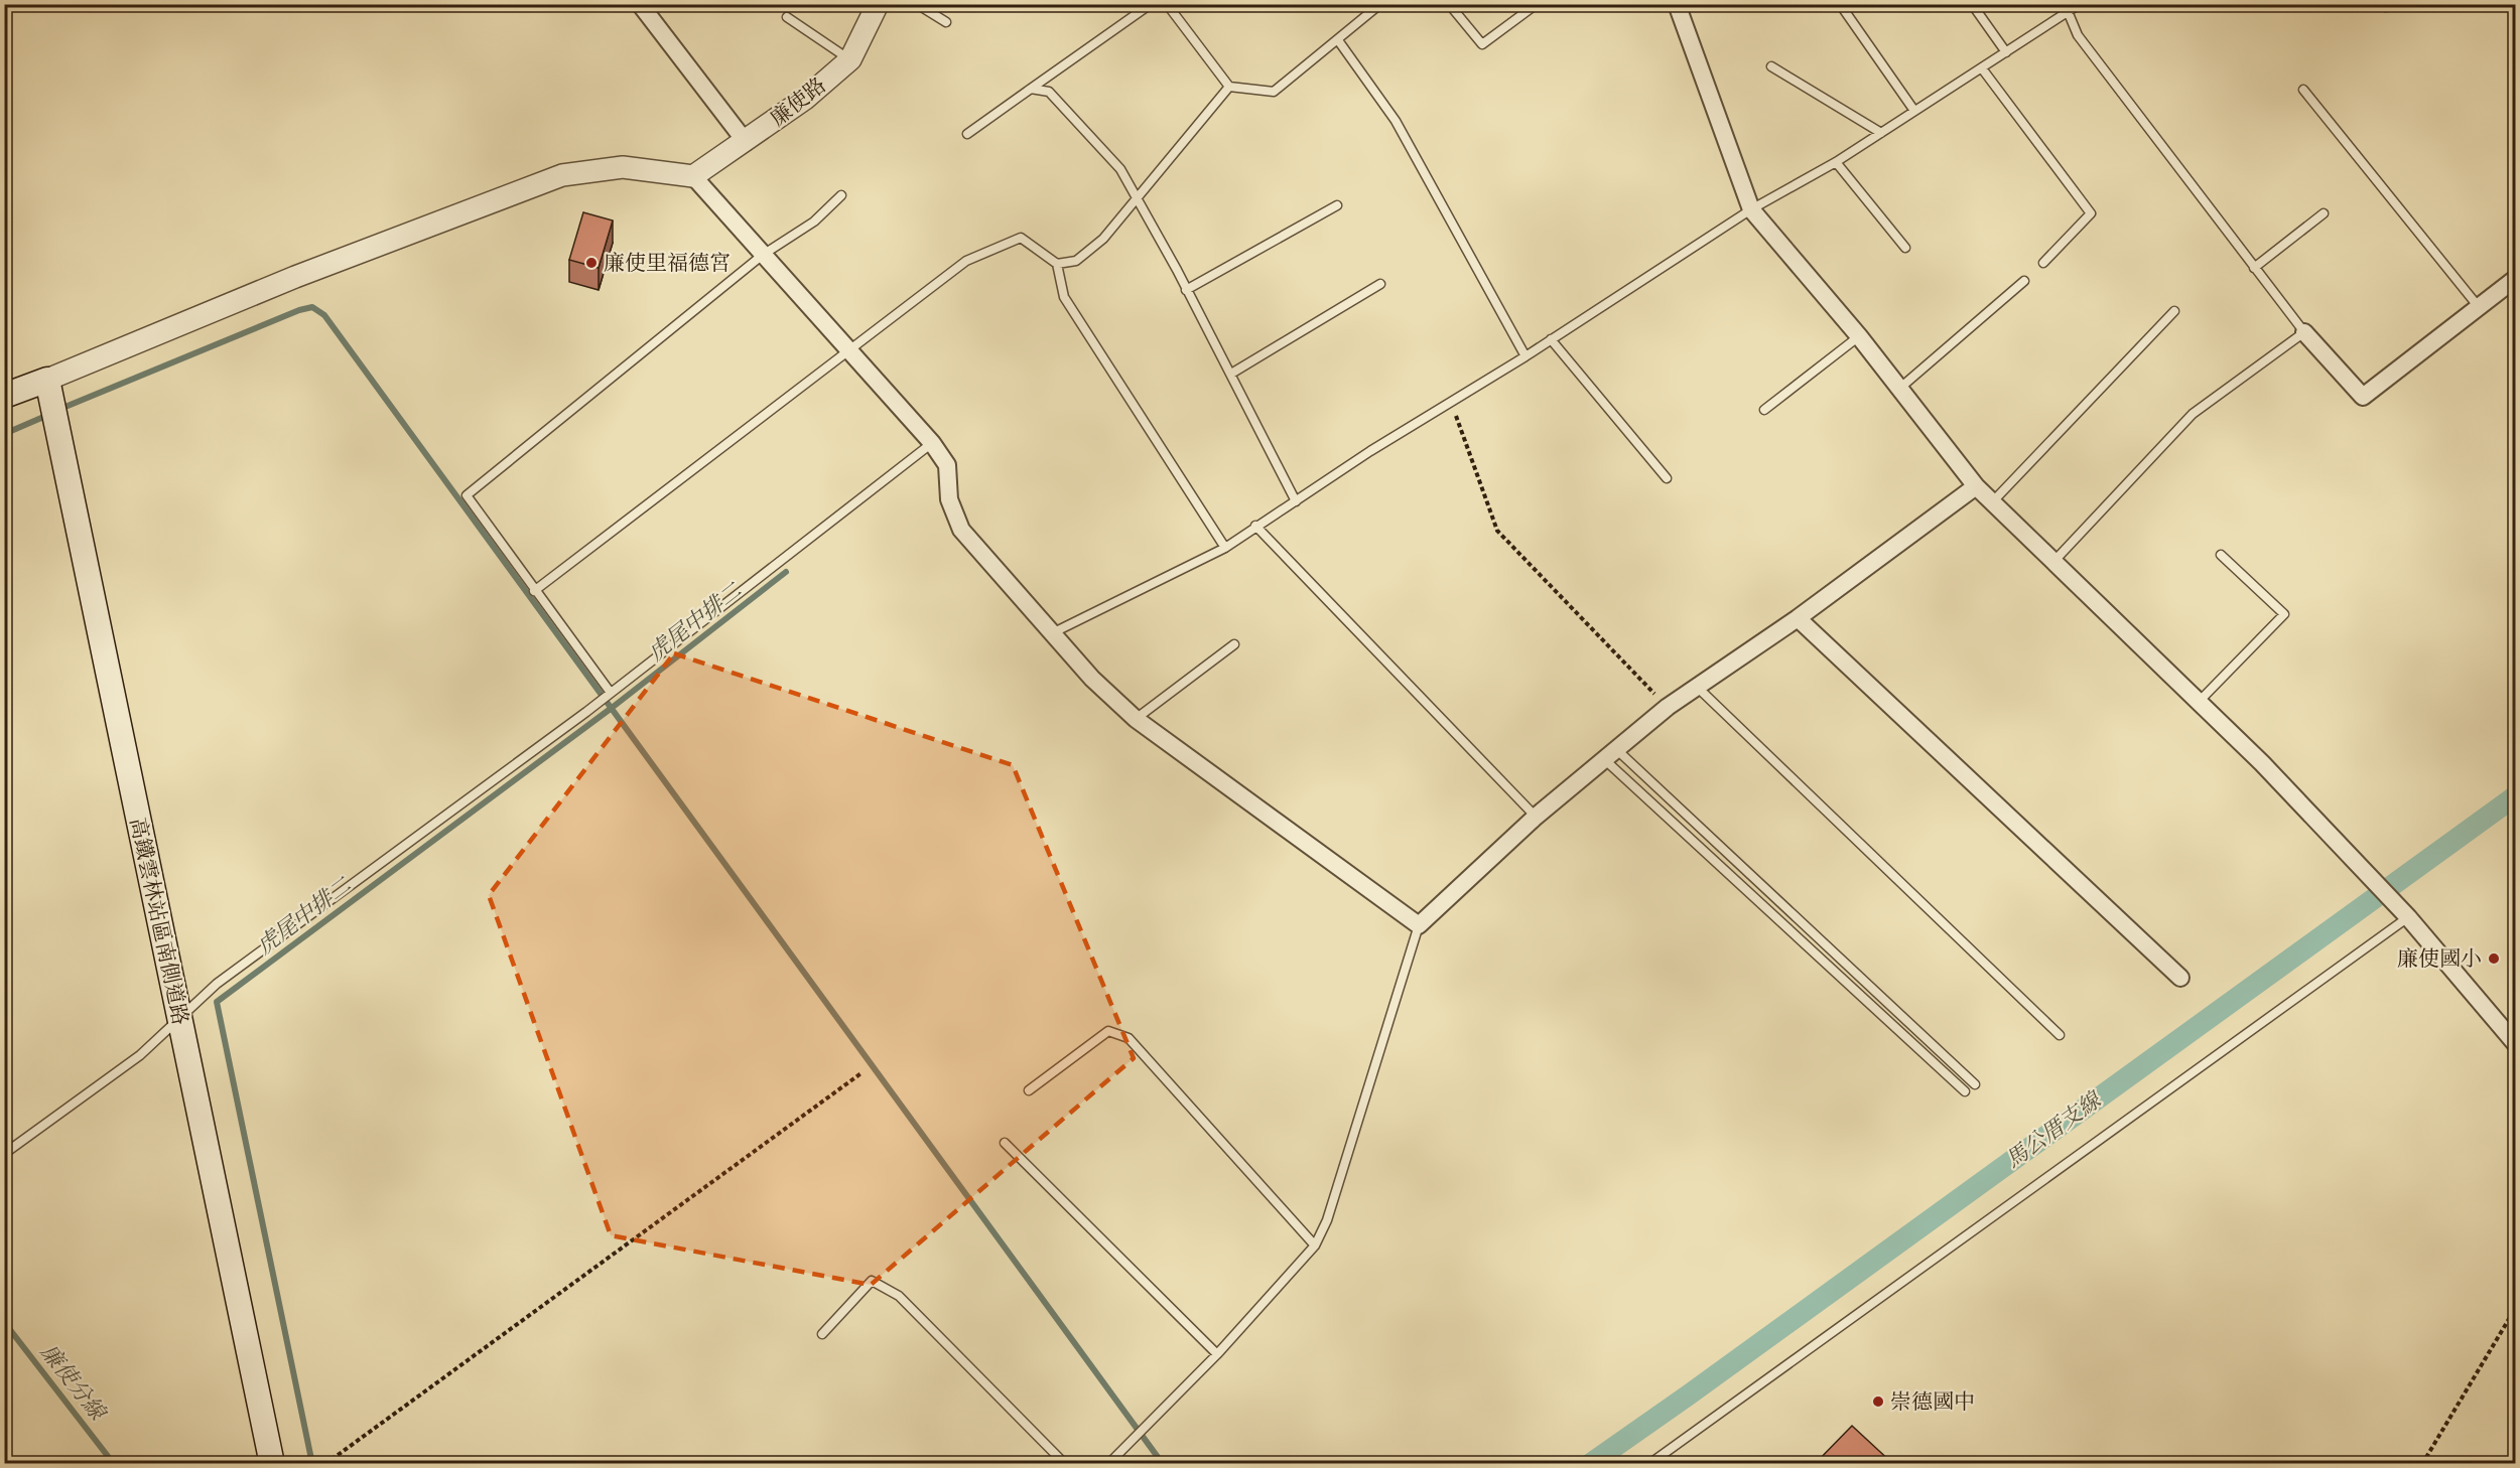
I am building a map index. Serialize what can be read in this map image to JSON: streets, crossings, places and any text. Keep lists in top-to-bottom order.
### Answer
{
  "streets": {
    "main road": ["高鐵雲林站區南側道路"],
    "street": ["廉使路"]
  },
  "water": ["虎尾中排二", "馬公厝支線", "廉使分線"],
  "places": ["廉使里福德宮", "廉使國小", "崇德國中"]
}
